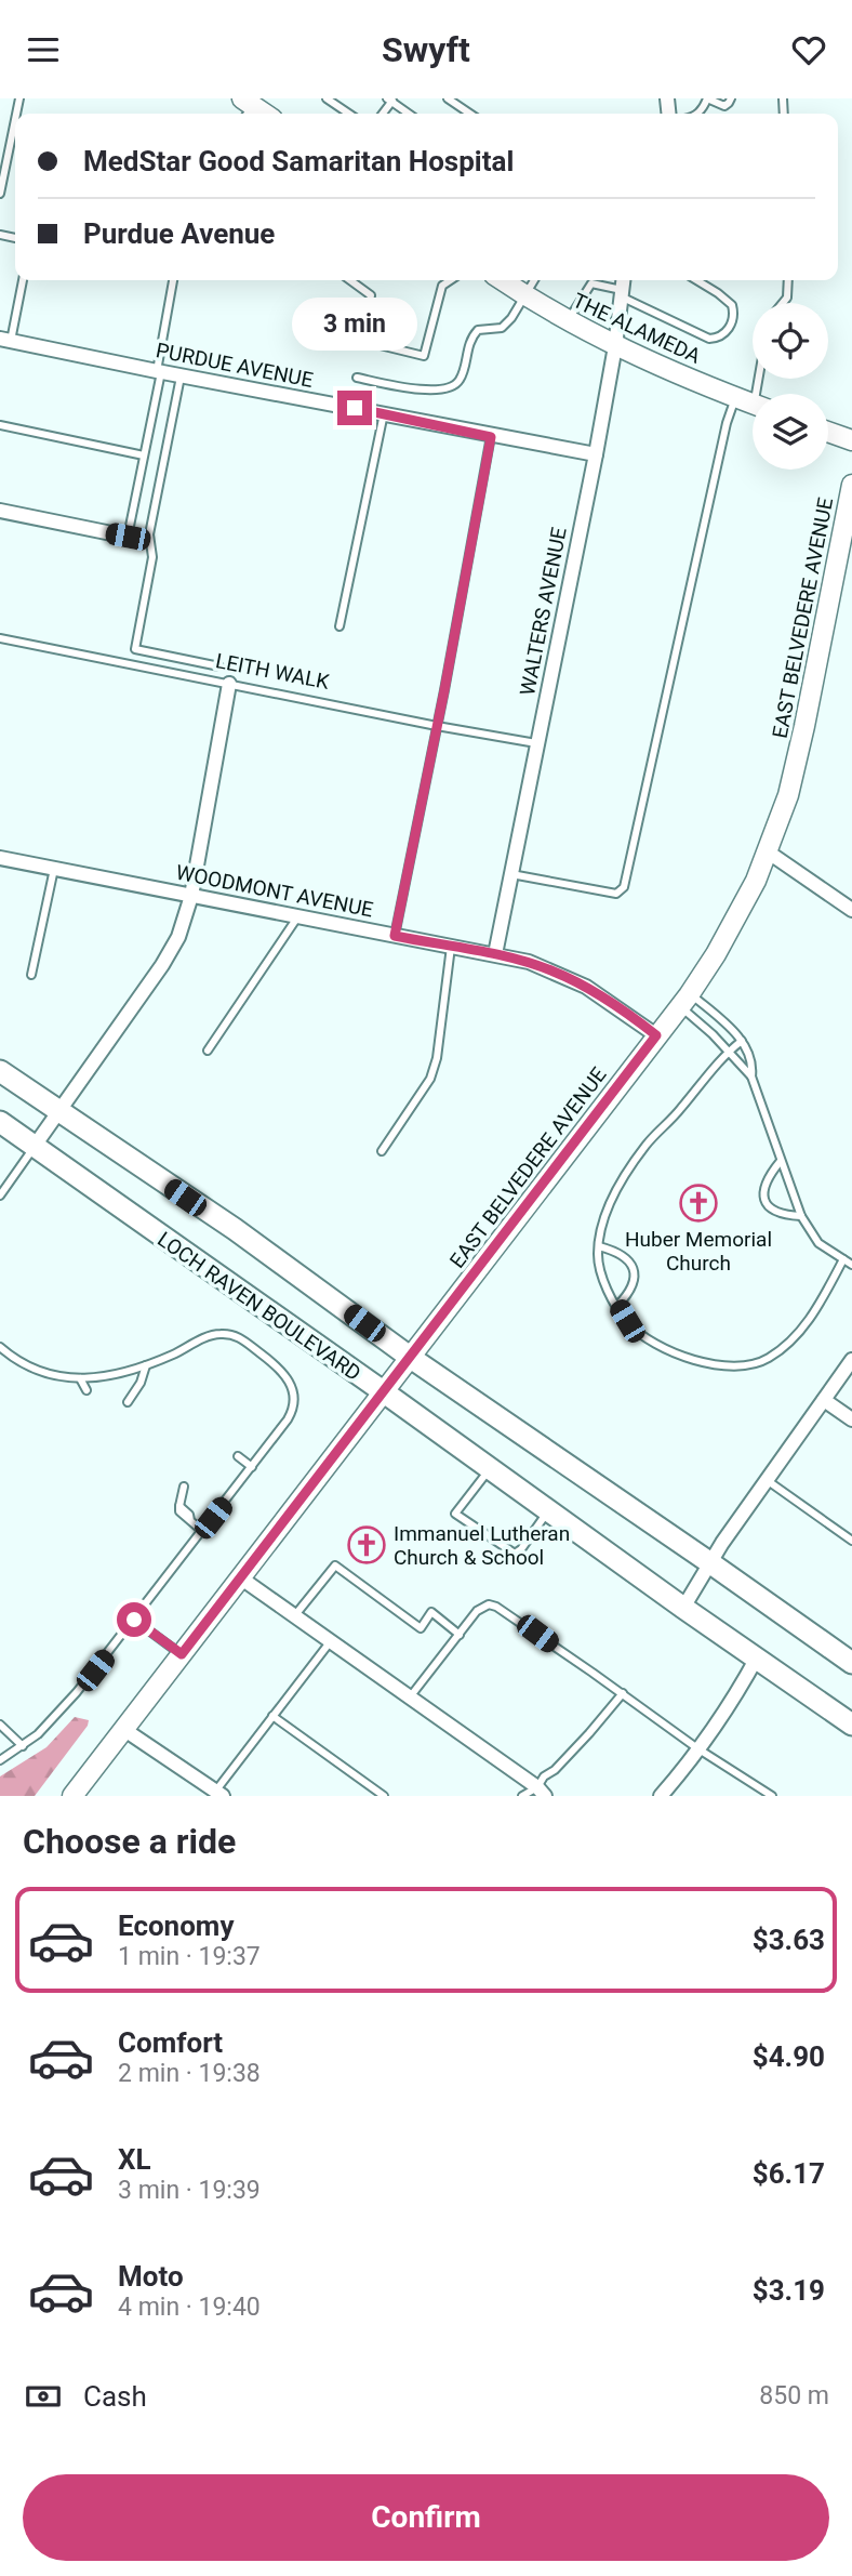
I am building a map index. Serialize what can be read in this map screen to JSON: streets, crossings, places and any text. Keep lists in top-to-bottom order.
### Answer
{
  "streets": {
    "main road": ["THE ALAMEDA", "EAST BELVEDERE AVENUE", "LOCH RAVEN BOULEVARD"],
    "street": ["PURDUE AVENUE", "WALTERS AVENUE", "WOODMONT AVENUE"],
    "lane": ["LEITH WALK"]
  },
  "crossings": [
    ["THE ALAMEDA", "WALTERS AVENUE"],
    ["PURDUE AVENUE", "WALTERS AVENUE"],
    ["WALTERS AVENUE", "LEITH WALK"],
    ["WALTERS AVENUE", "WOODMONT AVENUE"],
    ["EAST BELVEDERE AVENUE", "WOODMONT AVENUE"],
    ["EAST BELVEDERE AVENUE", "LOCH RAVEN BOULEVARD"]
  ],
  "places": {
    "church": ["Huber Memorial Church", "Immanuel Lutheran Church & School"]
  },
  "page": {
    "header": "Swyft",
    "banner": ["MedStar Good Samaritan Hospital", "Purdue Avenue"],
    "bubble": "3 min",
    "heading": "Choose a ride",
    "list": [
      {
        "name": "Economy",
        "note": "1 min · 19:37",
        "value": "$3.63"
      },
      {
        "name": "Comfort",
        "note": "2 min · 19:38",
        "value": "$4.90"
      },
      {
        "name": "XL",
        "note": "3 min · 19:39",
        "value": "$6.17"
      },
      {
        "name": "Moto",
        "note": "4 min · 19:40",
        "value": "$3.19"
      }
    ],
    "pay": ["Cash", "850 m"],
    "buttons": "Confirm"
  }
}
